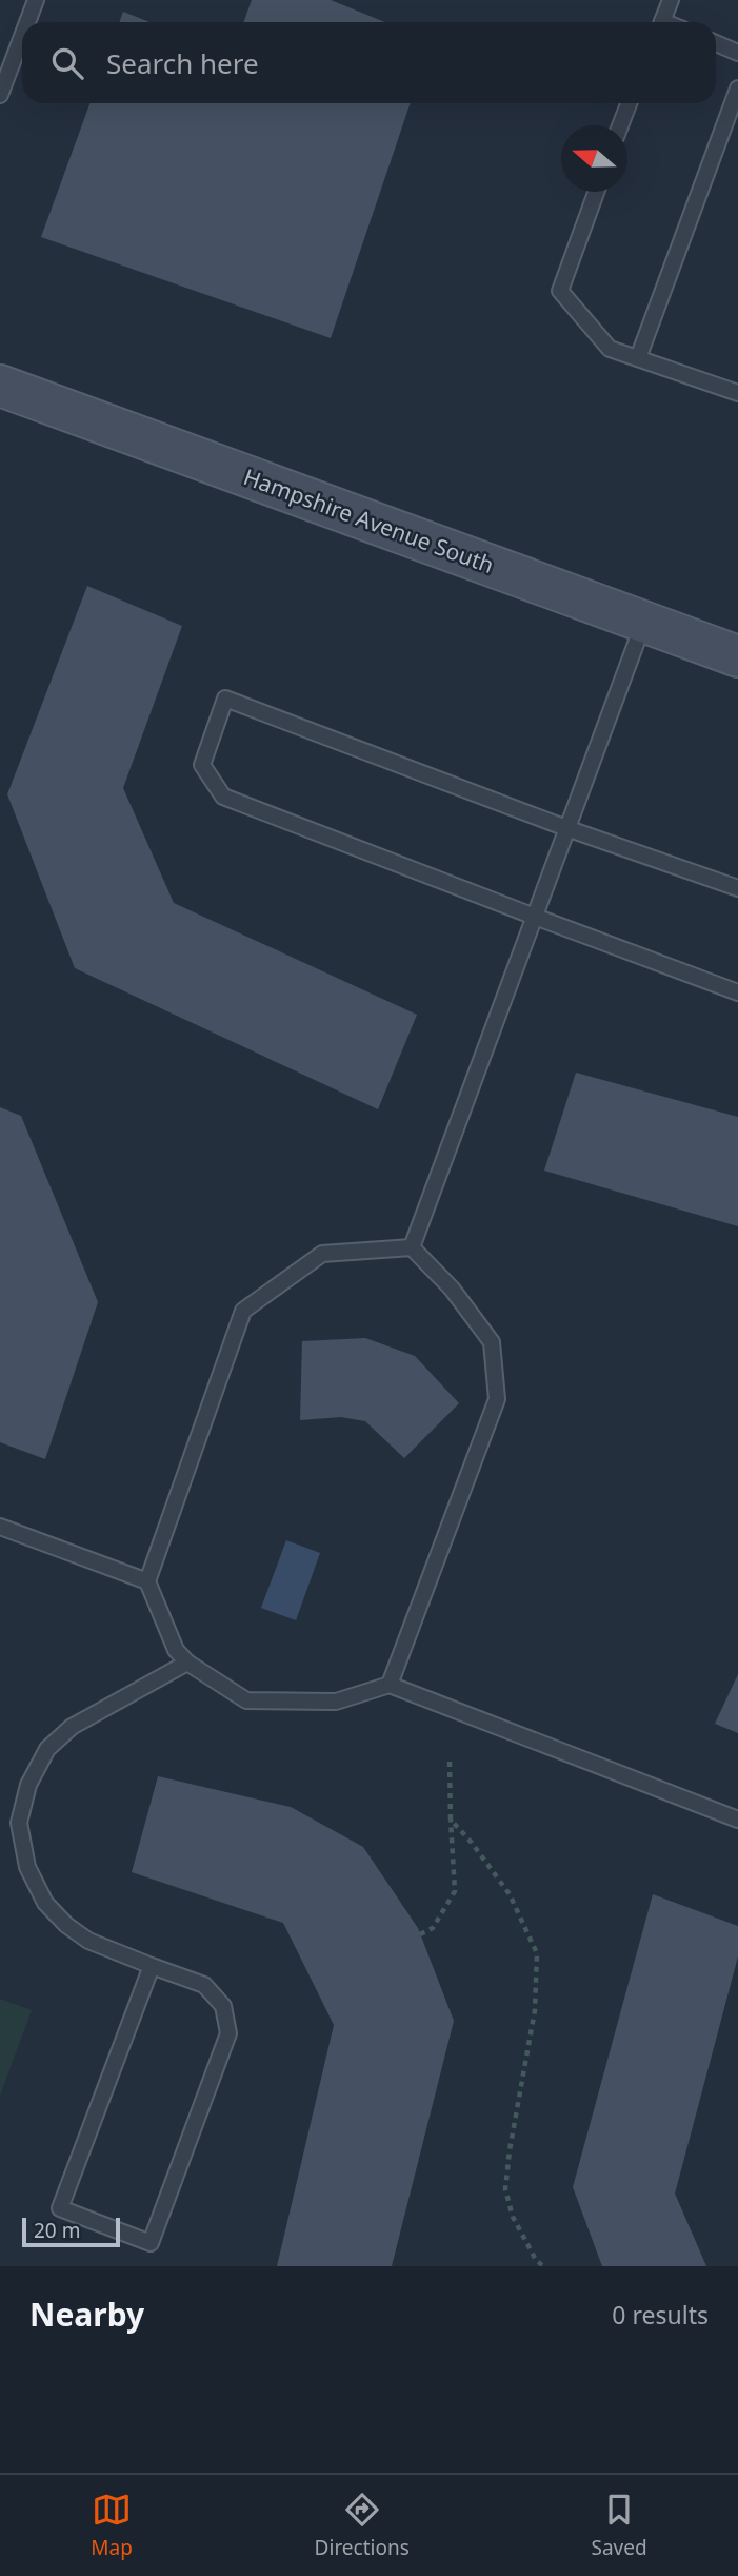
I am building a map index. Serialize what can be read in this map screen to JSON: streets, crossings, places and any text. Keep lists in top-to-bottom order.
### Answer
{
  "streets": {
    "street": ["Hampshire Avenue South"]
  },
  "scale_bar": "20 m",
  "north": "left",
  "page": {
    "search": "Search here",
    "scale": "20 m",
    "heading": ["Nearby", "0 results"],
    "nav": ["Map", "Directions", "Saved"]
  }
}
